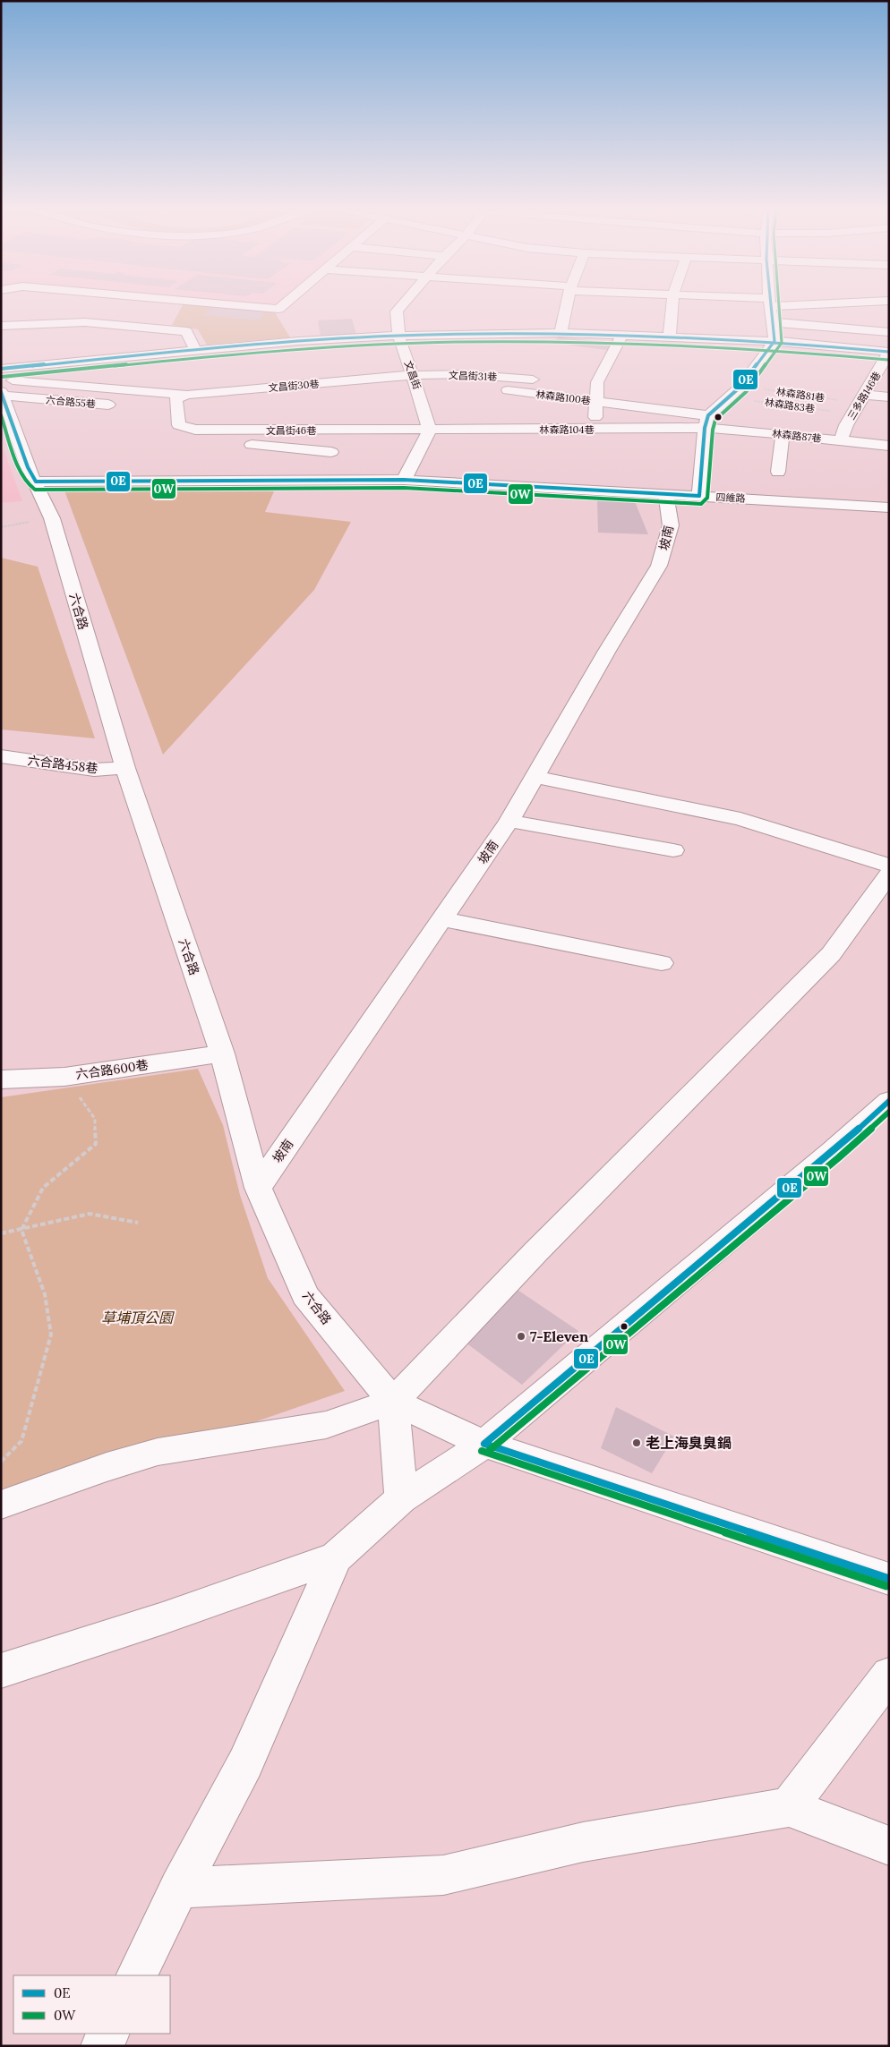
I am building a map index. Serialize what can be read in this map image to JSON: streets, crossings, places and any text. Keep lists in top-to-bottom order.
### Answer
{
  "streets": {
    "street": [
      "文昌街",
      "文昌街31巷",
      "文昌街30巷",
      "三多路146巷",
      "林森路100巷",
      "六合路55巷",
      "林森路104巷",
      "文昌街46巷",
      "林森路87巷",
      "四維路",
      "坡南",
      "六合路",
      "六合路458巷",
      "六合路600巷"
    ],
    "path": ["林森路81巷", "林森路83巷"]
  },
  "crossings": [
    ["文昌街", "文昌街31巷"],
    ["文昌街", "文昌街30巷"],
    ["文昌街", "林森路104巷"],
    ["文昌街", "文昌街46巷"],
    ["文昌街31巷", "文昌街30巷"],
    ["文昌街30巷", "文昌街46巷"],
    ["林森路81巷", "三多路146巷"],
    ["三多路146巷", "林森路83巷"],
    ["三多路146巷", "林森路87巷"],
    ["林森路100巷", "林森路104巷"],
    ["林森路100巷", "林森路87巷"],
    ["六合路55巷", "六合路"],
    ["林森路104巷", "文昌街46巷"],
    ["林森路104巷", "林森路87巷"],
    ["四維路", "坡南"],
    ["四維路", "六合路"],
    ["坡南", "六合路"],
    ["六合路", "六合路458巷"],
    ["六合路", "六合路600巷"]
  ],
  "parks": ["草埔頂公園"],
  "places": ["7-Eleven", "老上海臭臭鍋"],
  "lines": ["transit line 0E", "transit line 0W"],
  "legend": ["0E", "0W"]
}
